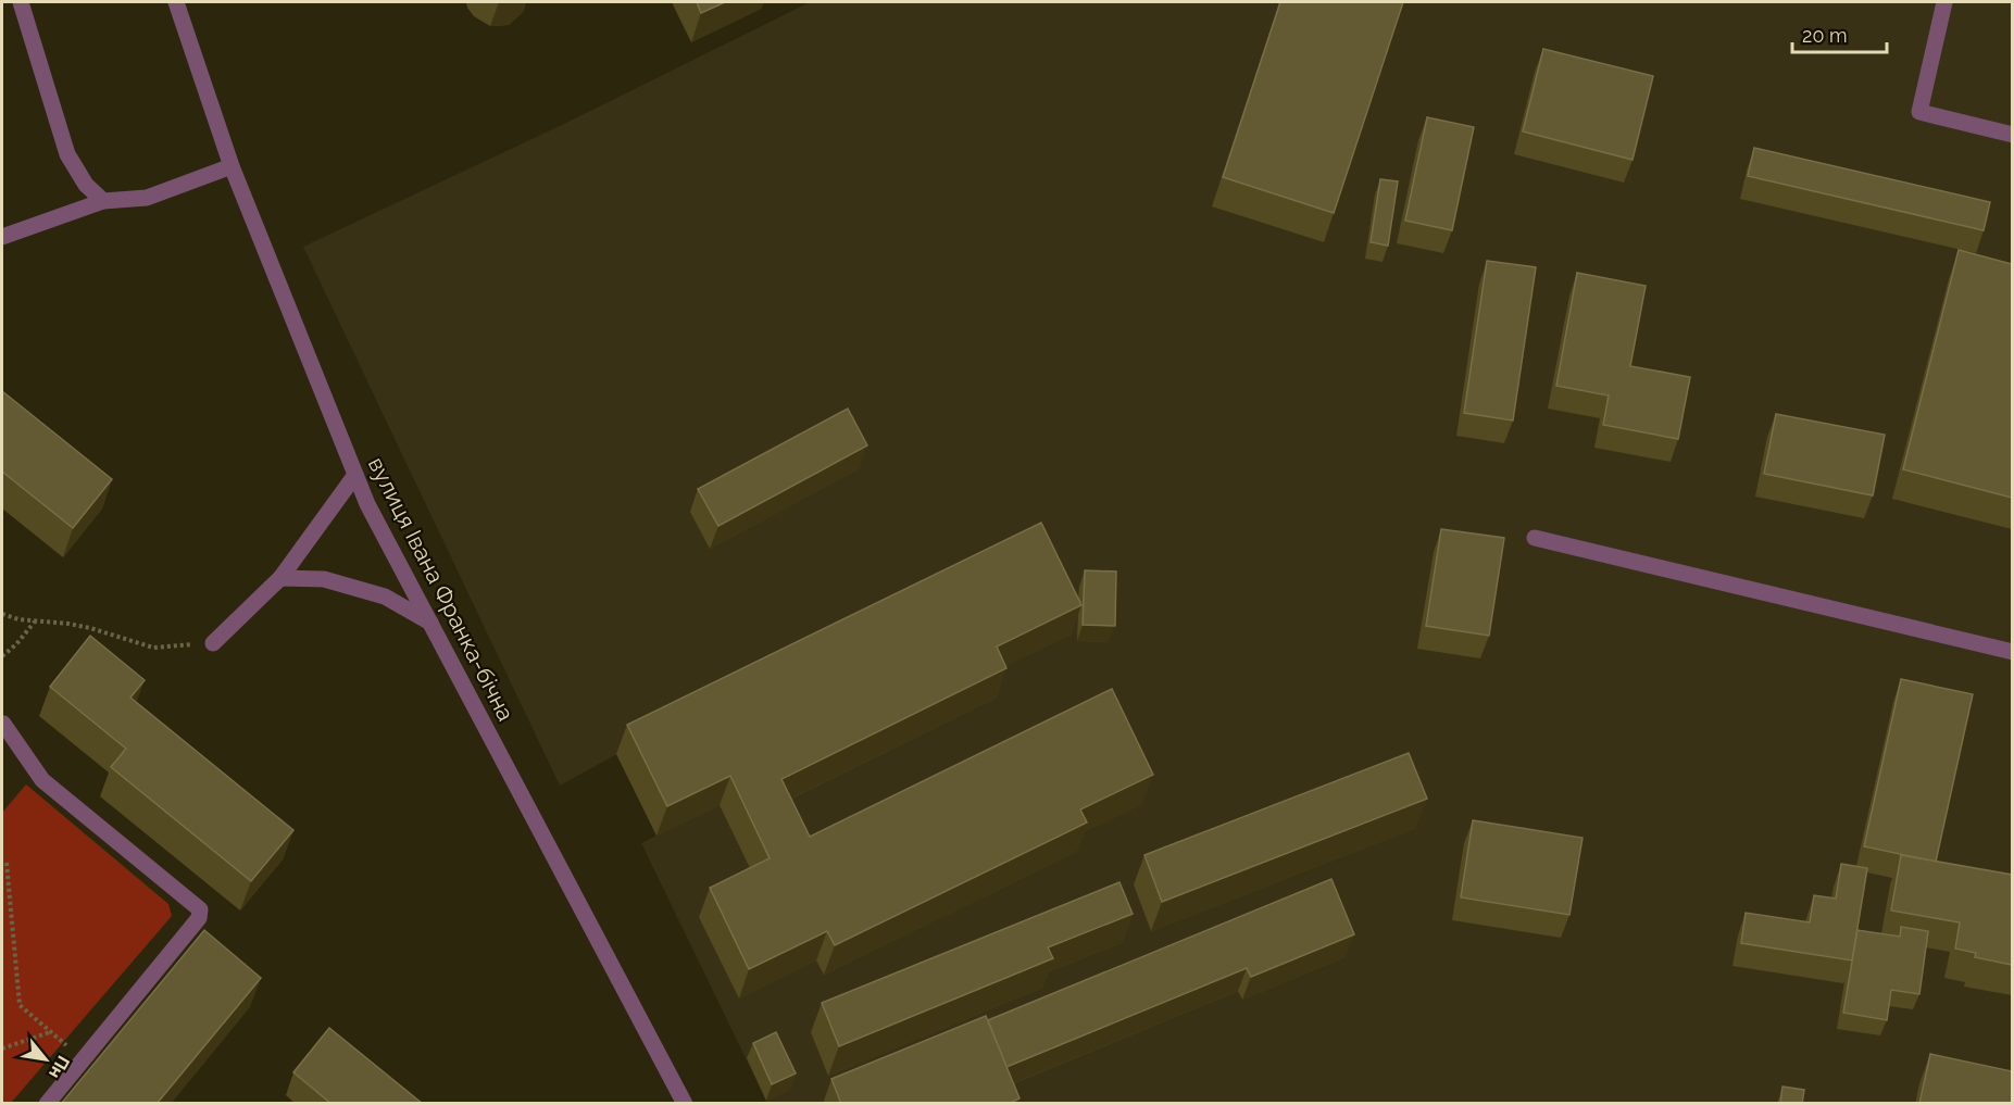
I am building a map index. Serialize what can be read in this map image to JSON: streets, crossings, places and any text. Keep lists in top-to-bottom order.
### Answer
{
  "streets": {
    "street": ["вулиця Івана Франка-бічна"]
  },
  "scale_bar": "20 m",
  "north": "bottom right"
}
